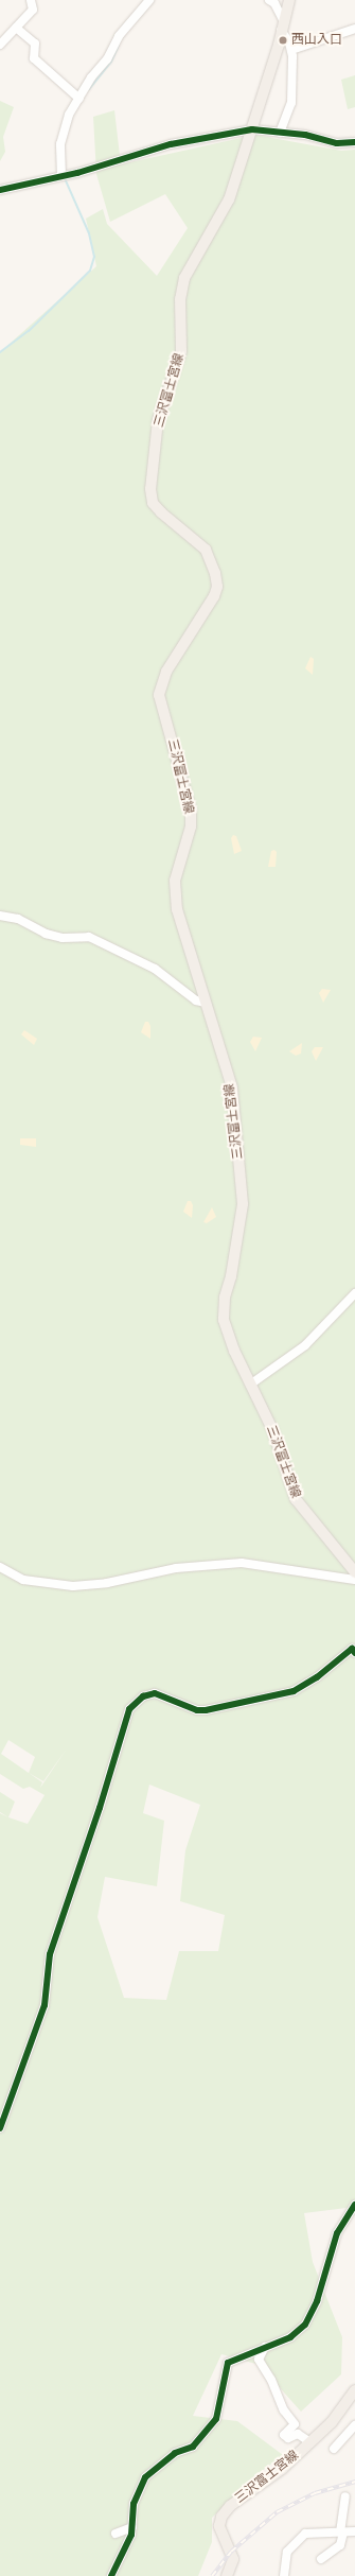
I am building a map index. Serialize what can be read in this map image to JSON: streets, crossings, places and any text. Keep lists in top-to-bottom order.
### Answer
{
  "streets": {
    "main road": ["三沢富士宮線"]
  },
  "places": ["西山入口"]
}
